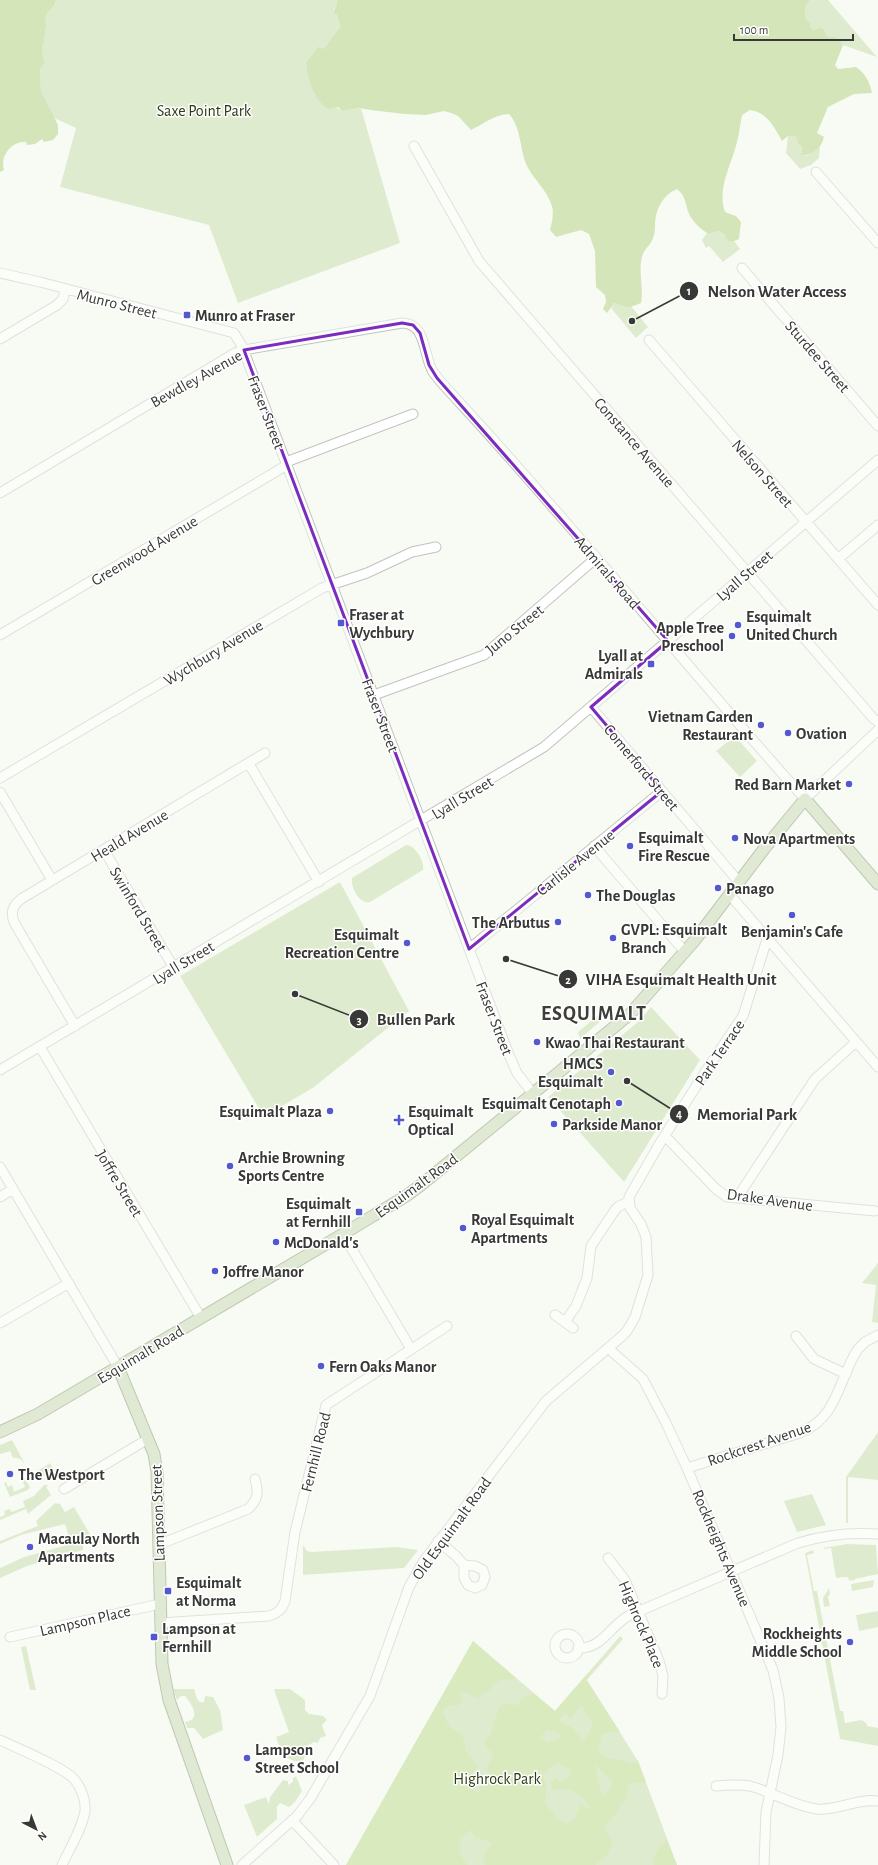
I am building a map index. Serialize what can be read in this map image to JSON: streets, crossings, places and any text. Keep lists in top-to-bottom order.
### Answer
{
  "streets": {
    "main road": ["Admirals Road", "Esquimalt Road", "Lampson Street"],
    "street": [
      "Munro Street",
      "Sturdee Street",
      "Bewdley Avenue",
      "Fraser Street",
      "Constance Avenue",
      "Nelson Street",
      "Greenwood Avenue",
      "Lyall Street",
      "Juno Street",
      "Wychbury Avenue",
      "Comerford Street",
      "Heald Avenue",
      "Carlisle Avenue",
      "Swinford Street",
      "Park Terrace",
      "Joffre Street",
      "Drake Avenue",
      "Rockcrest Avenue",
      "Fernhill Road",
      "Old Esquimalt Road",
      "Rockheights Avenue",
      "Lampson Place",
      "Highrock Place"
    ]
  },
  "crossings": [
    ["Munro Street", "Fraser Street"],
    ["Bewdley Avenue", "Fraser Street"],
    ["Bewdley Avenue", "Admirals Road"],
    ["Fraser Street", "Greenwood Avenue"],
    ["Fraser Street", "Lyall Street"],
    ["Fraser Street", "Juno Street"],
    ["Fraser Street", "Wychbury Avenue"],
    ["Fraser Street", "Carlisle Avenue"],
    ["Fraser Street", "Esquimalt Road"],
    ["Constance Avenue", "Lyall Street"],
    ["Nelson Street", "Lyall Street"],
    ["Admirals Road", "Lyall Street"],
    ["Admirals Road", "Juno Street"],
    ["Admirals Road", "Esquimalt Road"],
    ["Lyall Street", "Comerford Street"],
    ["Lyall Street", "Heald Avenue"],
    ["Lyall Street", "Swinford Street"],
    ["Lyall Street", "Joffre Street"],
    ["Comerford Street", "Carlisle Avenue"],
    ["Comerford Street", "Esquimalt Road"],
    ["Heald Avenue", "Swinford Street"],
    ["Park Terrace", "Drake Avenue"],
    ["Park Terrace", "Old Esquimalt Road"],
    ["Joffre Street", "Esquimalt Road"],
    ["Esquimalt Road", "Lampson Street"],
    ["Rockcrest Avenue", "Rockheights Avenue"],
    ["Fernhill Road", "Lampson Street"],
    ["Lampson Street", "Lampson Place"],
    ["Old Esquimalt Road", "Rockheights Avenue"]
  ],
  "districts": ["ESQUIMALT"],
  "parks": ["Saxe Point Park", "Highrock Park"],
  "places": {
    "transit": [
      "Munro at Fraser",
      "Fraser at Wychbury",
      "Lyall at Admirals",
      "Esquimalt at Fernhill",
      "Esquimalt at Norma",
      "Lampson at Fernhill"
    ],
    "other": [
      "Nelson Water Access",
      "Esquimalt United Church",
      "Apple Tree Preschool",
      "Vietnam Garden Restaurant",
      "Ovation",
      "Red Barn Market",
      "Nova Apartments",
      "Esquimalt Fire Rescue",
      "Panago",
      "The Douglas",
      "Benjamin's Cafe",
      "The Arbutus",
      "GVPL: Esquimalt Branch",
      "Esquimalt Recreation Centre",
      "VIHA Esquimalt Health Unit",
      "Bullen Park",
      "Kwao Thai Restaurant",
      "HMCS Esquimalt",
      "Memorial Park",
      "Esquimalt Cenotaph",
      "Esquimalt Plaza",
      "Parkside Manor",
      "Archie Browning Sports Centre",
      "Royal Esquimalt Apartments",
      "McDonald's",
      "Joffre Manor",
      "Fern Oaks Manor",
      "The Westport",
      "Macaulay North Apartments",
      "Rockheights Middle School",
      "Lampson Street School"
    ],
    "health": ["Esquimalt Optical"]
  },
  "scale_bar": "100 m",
  "north": "bottom right"
}
